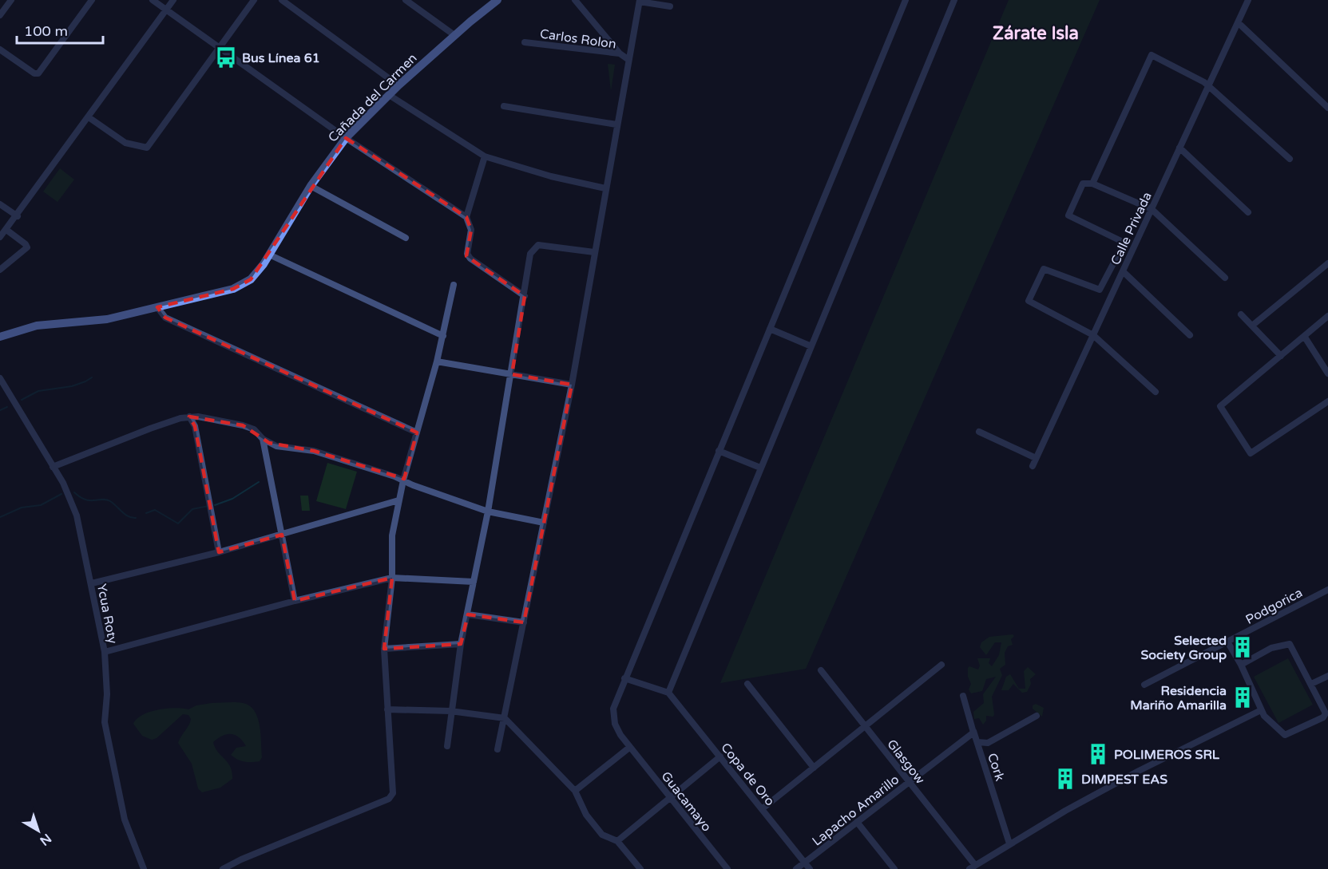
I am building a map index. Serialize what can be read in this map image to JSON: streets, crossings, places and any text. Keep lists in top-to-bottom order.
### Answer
{
  "streets": {
    "street": [
      "Carlos Rolon",
      "Cañada del Carmen",
      "Calle Privada",
      "Podgorica",
      "Ycua Roty",
      "Glasgow",
      "Cork",
      "Copa de Oro",
      "Guacamayo",
      "Lapacho Amarillo"
    ]
  },
  "crossings": [
    ["Glasgow", "Lapacho Amarillo"],
    ["Cork", "Lapacho Amarillo"],
    ["Copa de Oro", "Lapacho Amarillo"]
  ],
  "districts": ["Zárate Isla"],
  "places": {
    "bus stop": ["Bus Línea 61"],
    "building": [
      "Selected Society Group",
      "Residencia Mariño Amarilla",
      "POLIMEROS SRL",
      "DIMPEST EAS"
    ]
  },
  "scale_bar": "100 m",
  "north": "bottom right"
}
